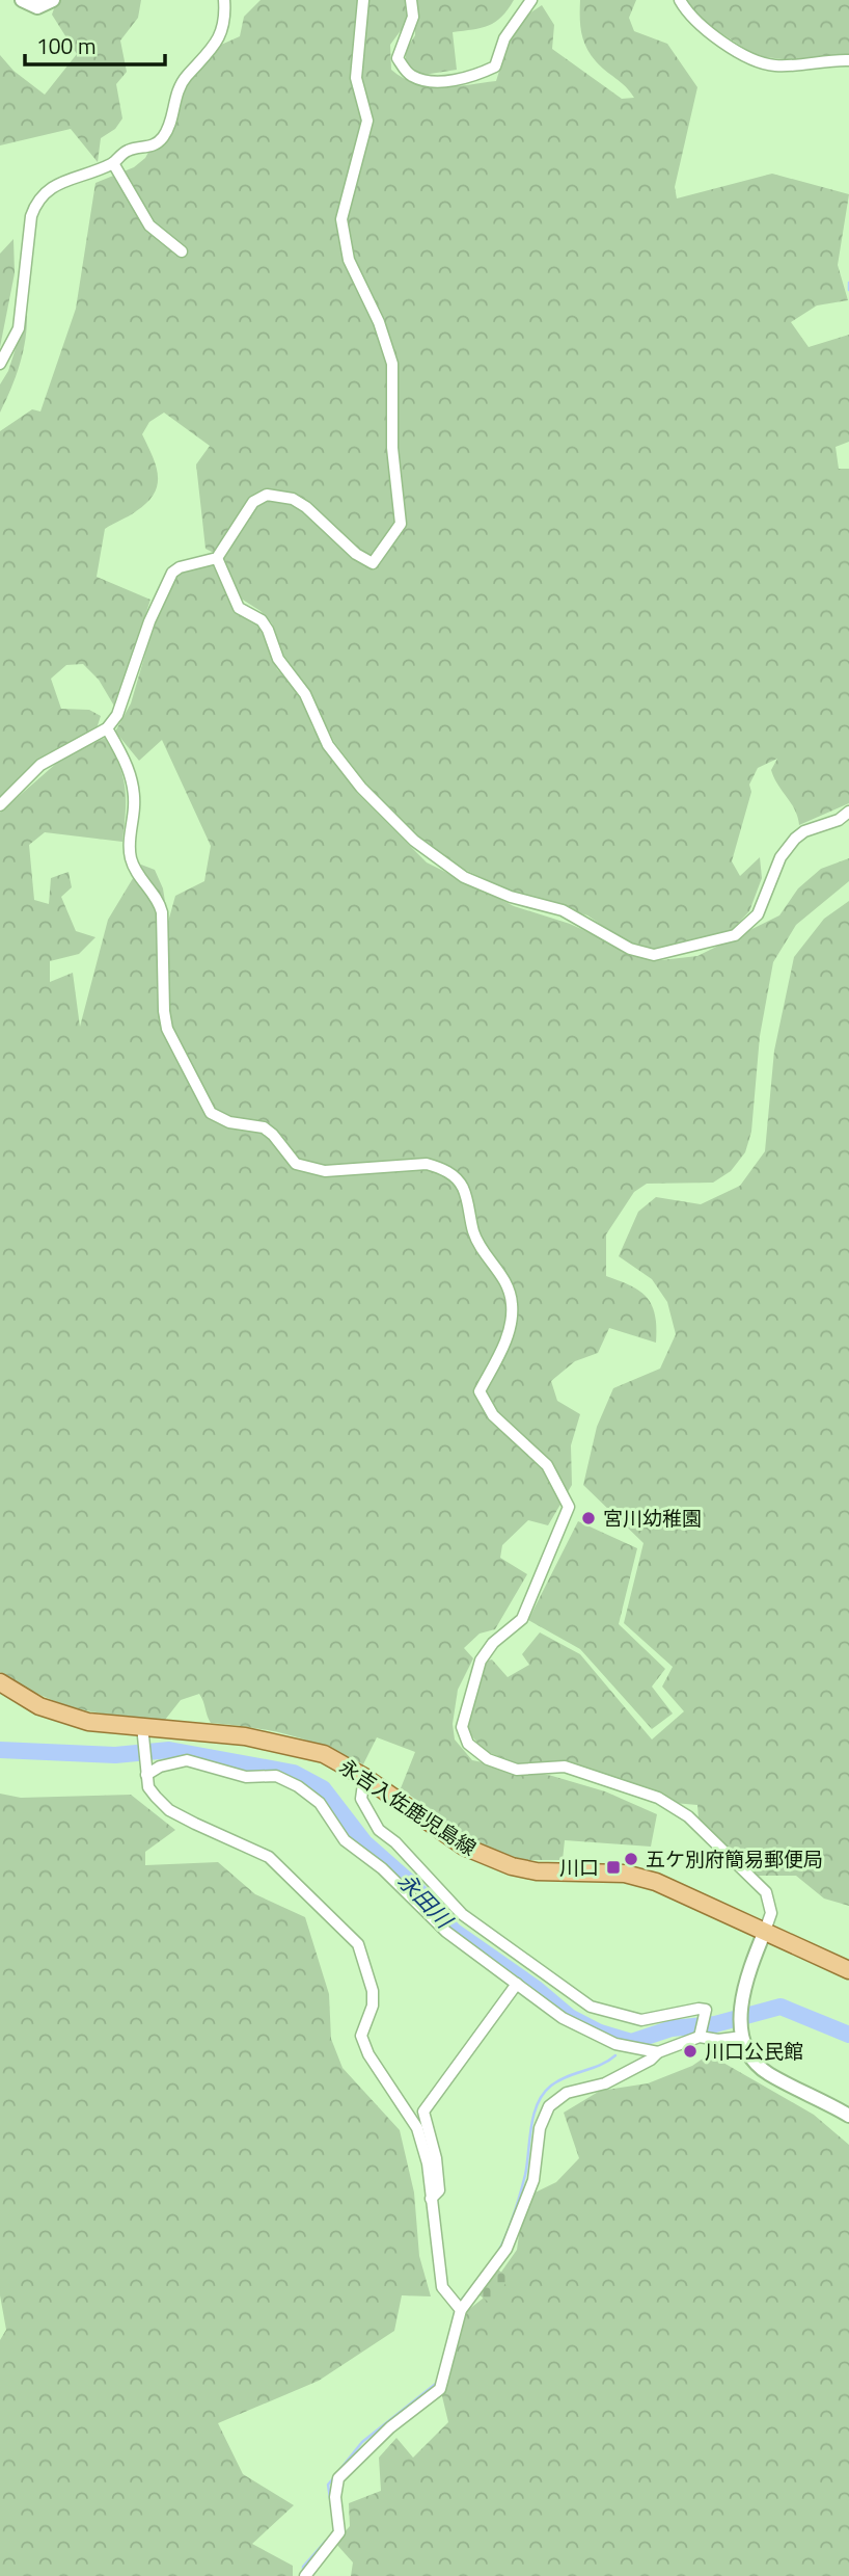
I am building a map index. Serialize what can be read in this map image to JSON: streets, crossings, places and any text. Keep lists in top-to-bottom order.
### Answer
{
  "streets": {
    "main road": ["永吉入佐鹿児島線"]
  },
  "water": ["永田川"],
  "places": {
    "other": ["宮川幼稚園", "五ケ別府簡易郵便局", "川口公民館"],
    "transit": ["川口"]
  },
  "scale_bar": "100 m"
}
